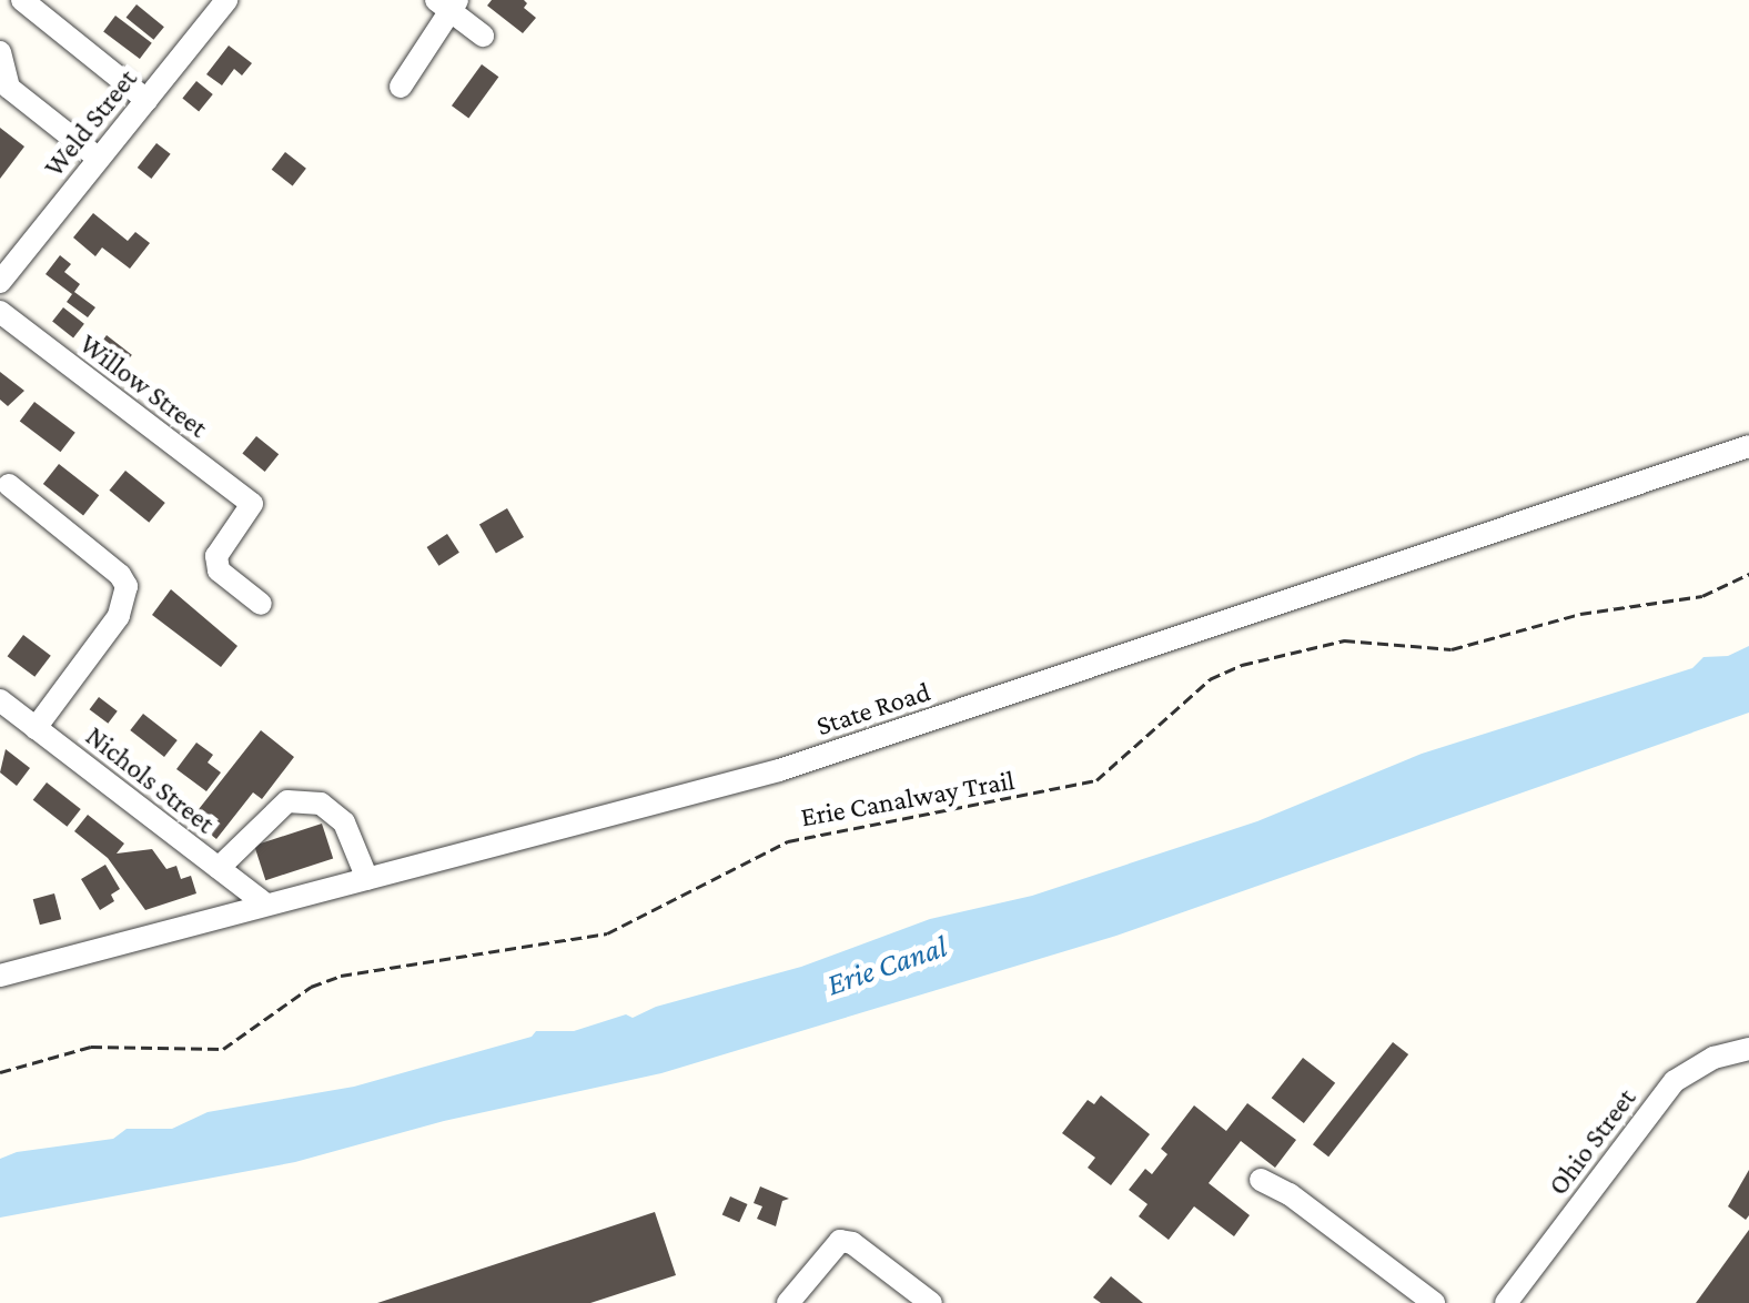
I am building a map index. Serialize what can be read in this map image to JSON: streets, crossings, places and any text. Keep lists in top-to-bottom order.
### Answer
{
  "streets": {
    "street": [
      "Weld Street",
      "Willow Street",
      "State Road",
      "Nichols Street",
      "Ohio Street"
    ],
    "path": ["Erie Canalway Trail"]
  },
  "crossings": [
    ["State Road", "Nichols Street"]
  ],
  "water": ["Erie Canal"]
}
